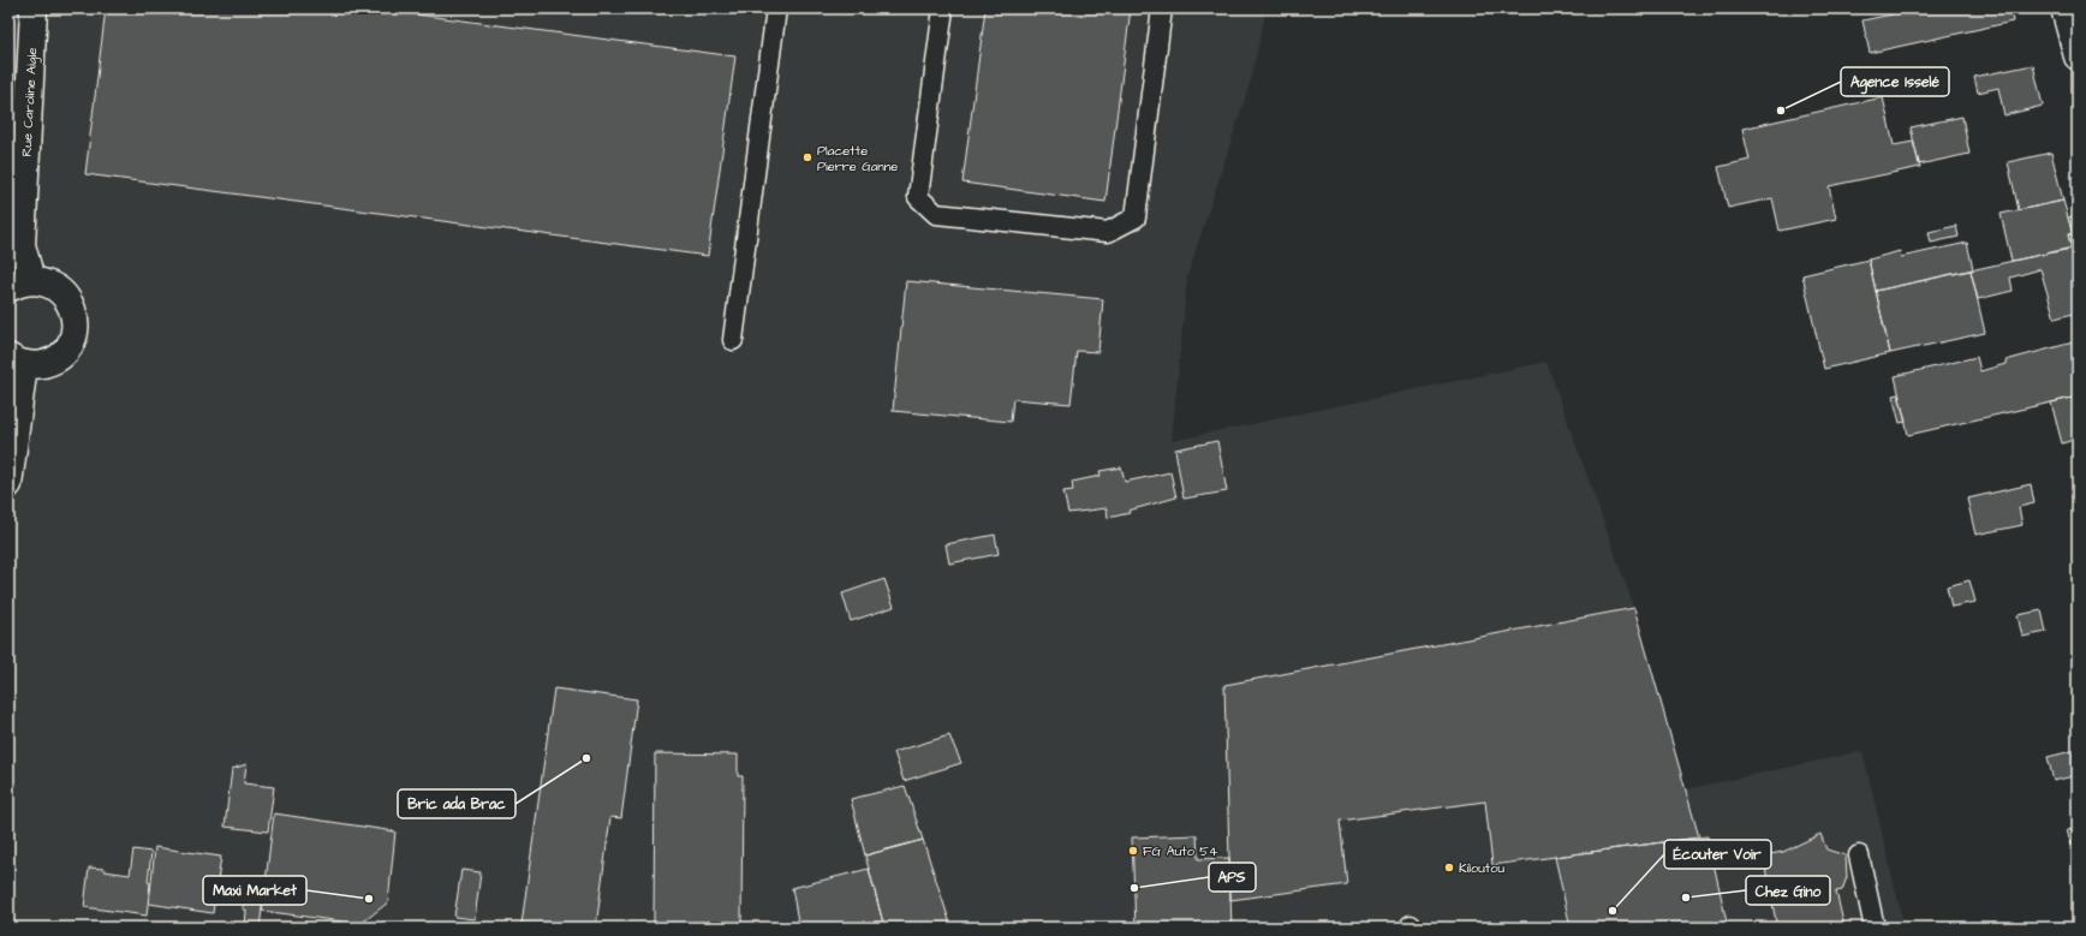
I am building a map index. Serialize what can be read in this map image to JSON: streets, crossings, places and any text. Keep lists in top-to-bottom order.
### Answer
{
  "streets": {
    "street": ["Rue Caroline Aigle"]
  },
  "places": [
    "Agence Isselé",
    "Placette Pierre Ganne",
    "Bric ada Brac",
    "FG Auto 54",
    "Kiloutou",
    "APS",
    "Chez Gino",
    "Maxi Market",
    "Écouter Voir"
  ]
}
